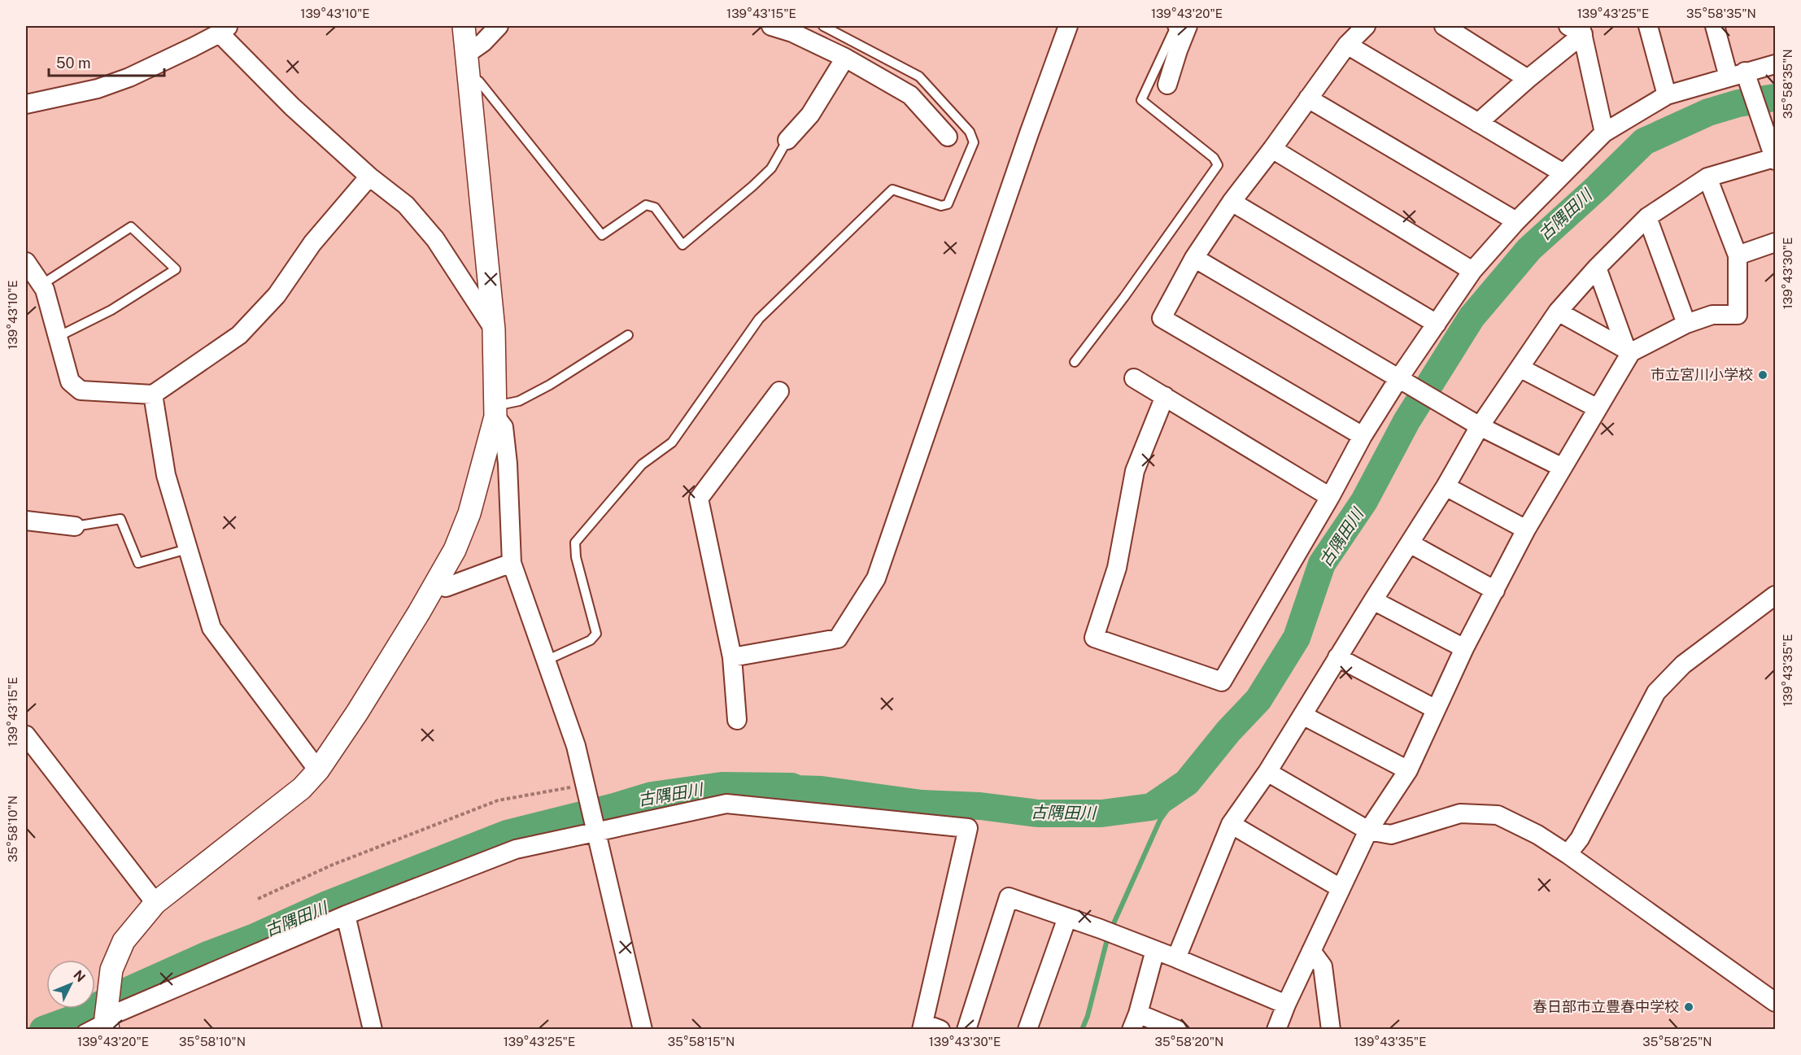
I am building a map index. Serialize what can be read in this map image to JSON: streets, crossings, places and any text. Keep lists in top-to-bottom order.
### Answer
{
  "water": ["古隅田川"],
  "places": ["市立宮川小学校", "春日部市立豊春中学校"],
  "scale_bar": "50 m",
  "north": "top right",
  "coordinates": [
    "139°43'10\"E",
    "139°43'15\"E",
    "139°43'20\"E",
    "139°43'25\"E",
    "35°58'35\"N",
    "139°43'30\"E",
    "139°43'35\"E",
    "35°58'10\"N",
    "35°58'15\"N",
    "35°58'20\"N",
    "35°58'25\"N"
  ]
}
